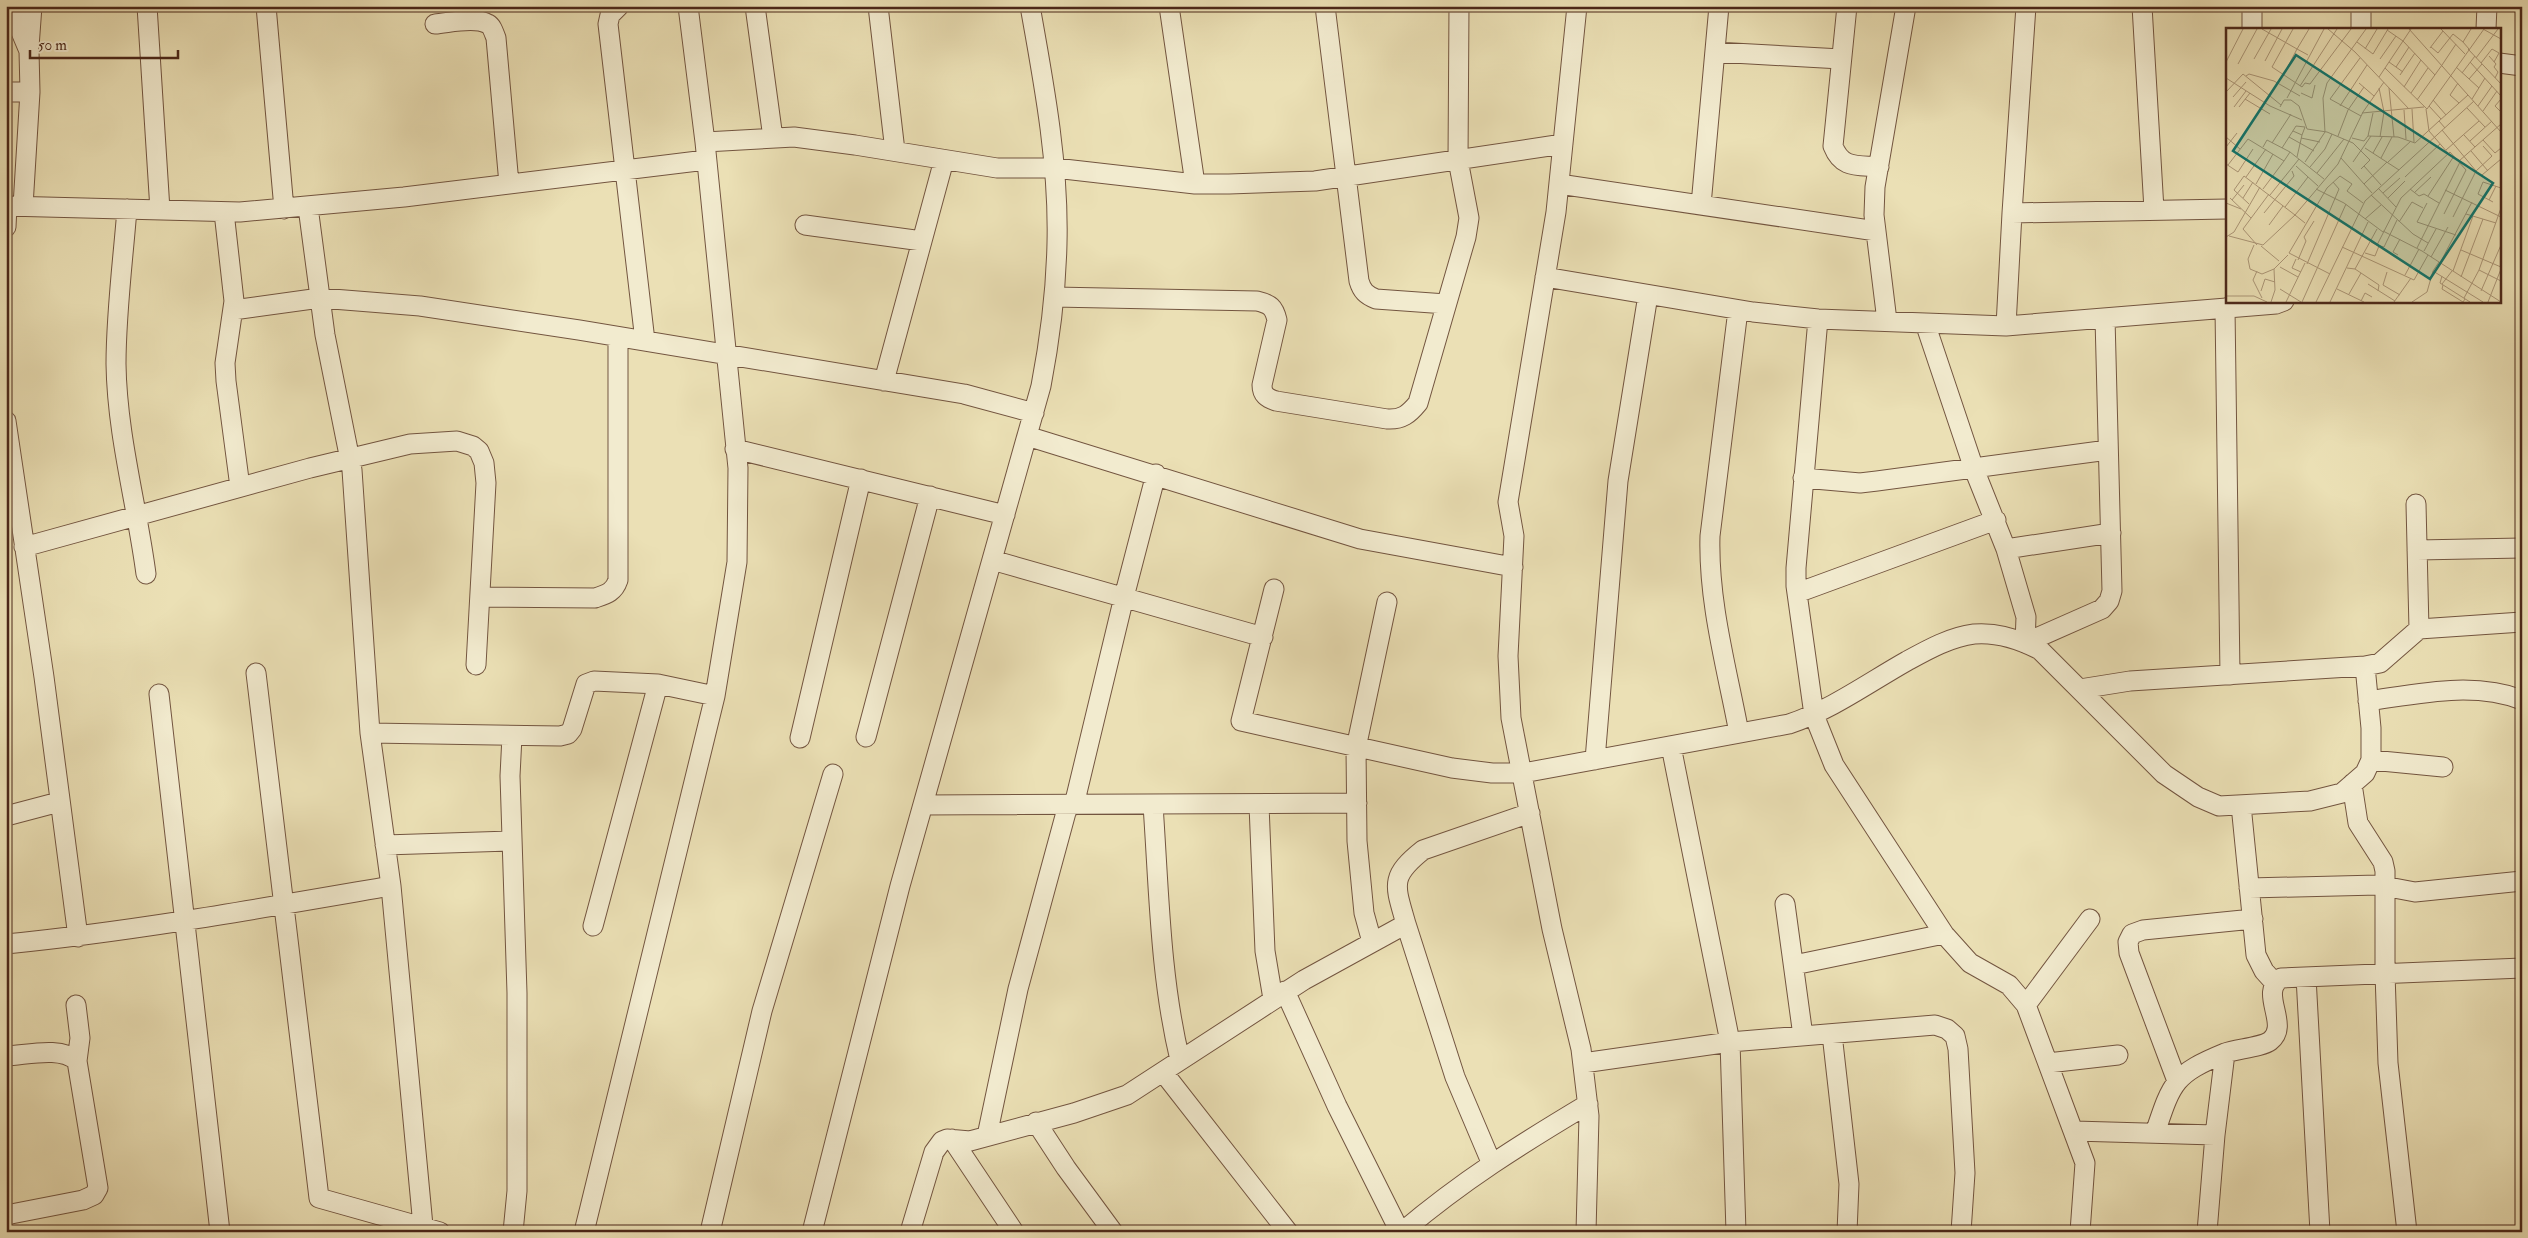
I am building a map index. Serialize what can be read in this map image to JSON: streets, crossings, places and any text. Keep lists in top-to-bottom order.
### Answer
{
  "scale_bar": "50 m"
}
